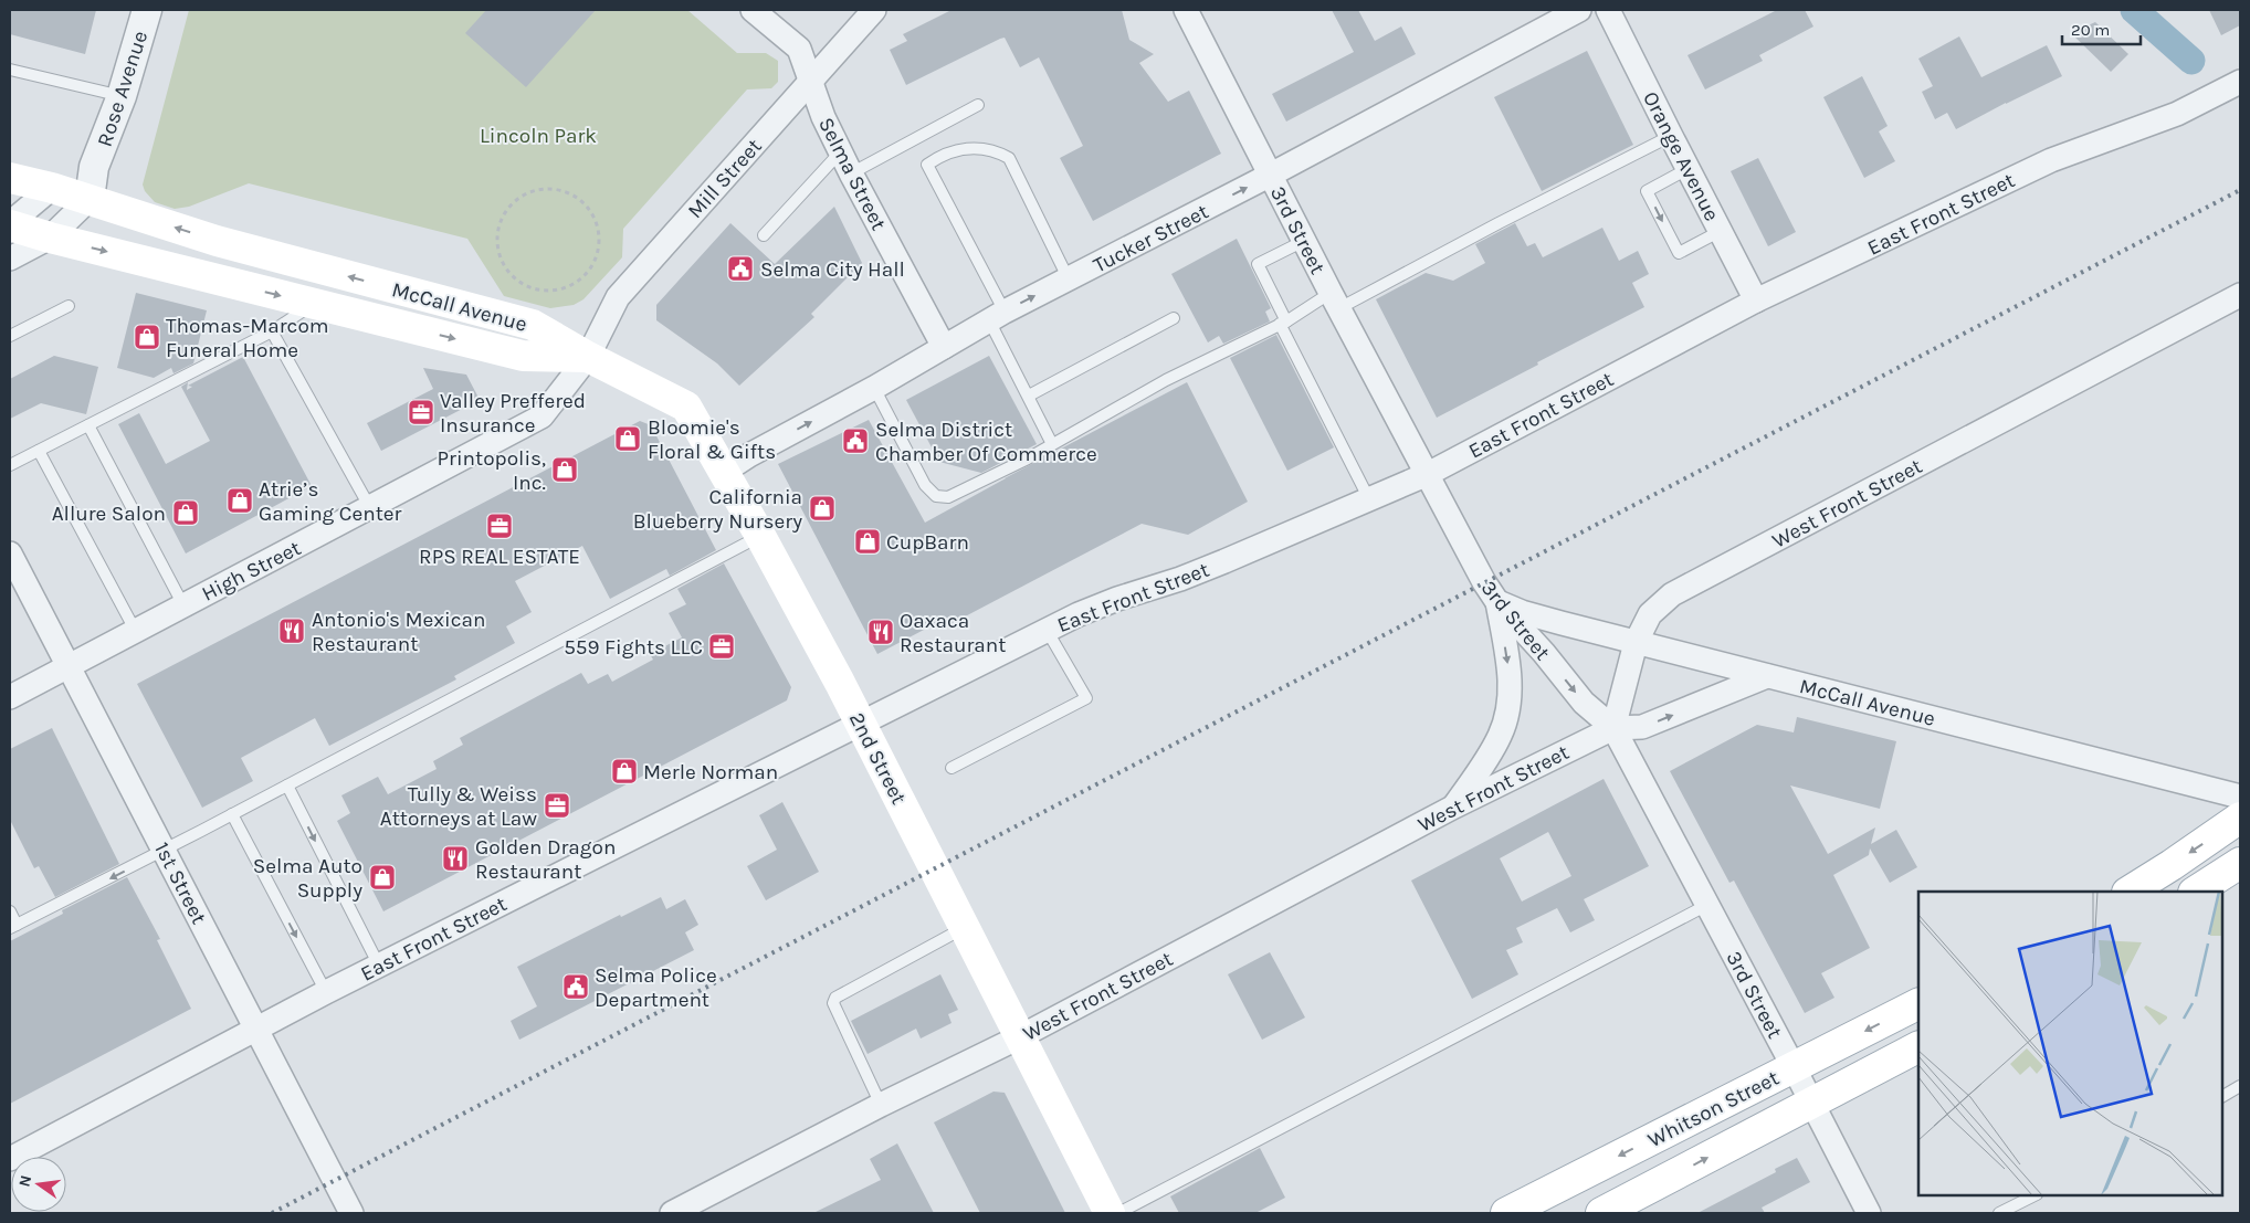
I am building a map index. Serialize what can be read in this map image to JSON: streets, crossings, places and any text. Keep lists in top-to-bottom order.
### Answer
{
  "streets": {
    "main road": ["McCall Avenue", "2nd Street", "Whitson Street"],
    "street": [
      "Rose Avenue",
      "Orange Avenue",
      "Selma Street",
      "Mill Street",
      "East Front Street",
      "3rd Street",
      "Tucker Street",
      "West Front Street",
      "High Street",
      "1st Street"
    ]
  },
  "crossings": [
    ["Rose Avenue", "McCall Avenue"],
    ["Orange Avenue", "East Front Street"],
    ["Selma Street", "Mill Street"],
    ["Selma Street", "Tucker Street"],
    ["Mill Street", "McCall Avenue"],
    ["Mill Street", "High Street"],
    ["Mill Street", "2nd Street"],
    ["East Front Street", "3rd Street"],
    ["East Front Street", "2nd Street"],
    ["East Front Street", "1st Street"],
    ["3rd Street", "Tucker Street"],
    ["3rd Street", "McCall Avenue"],
    ["3rd Street", "West Front Street"],
    ["3rd Street", "Whitson Street"],
    ["Tucker Street", "2nd Street"],
    ["McCall Avenue", "West Front Street"],
    ["McCall Avenue", "High Street"],
    ["McCall Avenue", "2nd Street"],
    ["West Front Street", "2nd Street"],
    ["High Street", "2nd Street"],
    ["High Street", "1st Street"]
  ],
  "one_way": ["Tucker Street"],
  "parks": ["Lincoln Park"],
  "places": {
    "public building": ["Selma City Hall", "Selma District Chamber Of Commerce", "Selma Police Department"],
    "shop": [
      "Thomas-Marcom Funeral Home",
      "Bloomie's Floral & Gifts",
      "Printopolis, Inc.",
      "Atrie’s Gaming Center",
      "California Blueberry Nursery",
      "Allure Salon",
      "CupBarn",
      "Merle Norman",
      "Selma Auto Supply"
    ],
    "office": [
      "Valley Preffered Insurance",
      "RPS REAL ESTATE",
      "559 Fights LLC",
      "Tully & Weiss Attorneys at Law"
    ],
    "restaurant": ["Antonio's Mexican Restaurant", "Oaxaca Restaurant", "Golden Dragon Restaurant"]
  },
  "scale_bar": "20 m",
  "north": "left"
}
